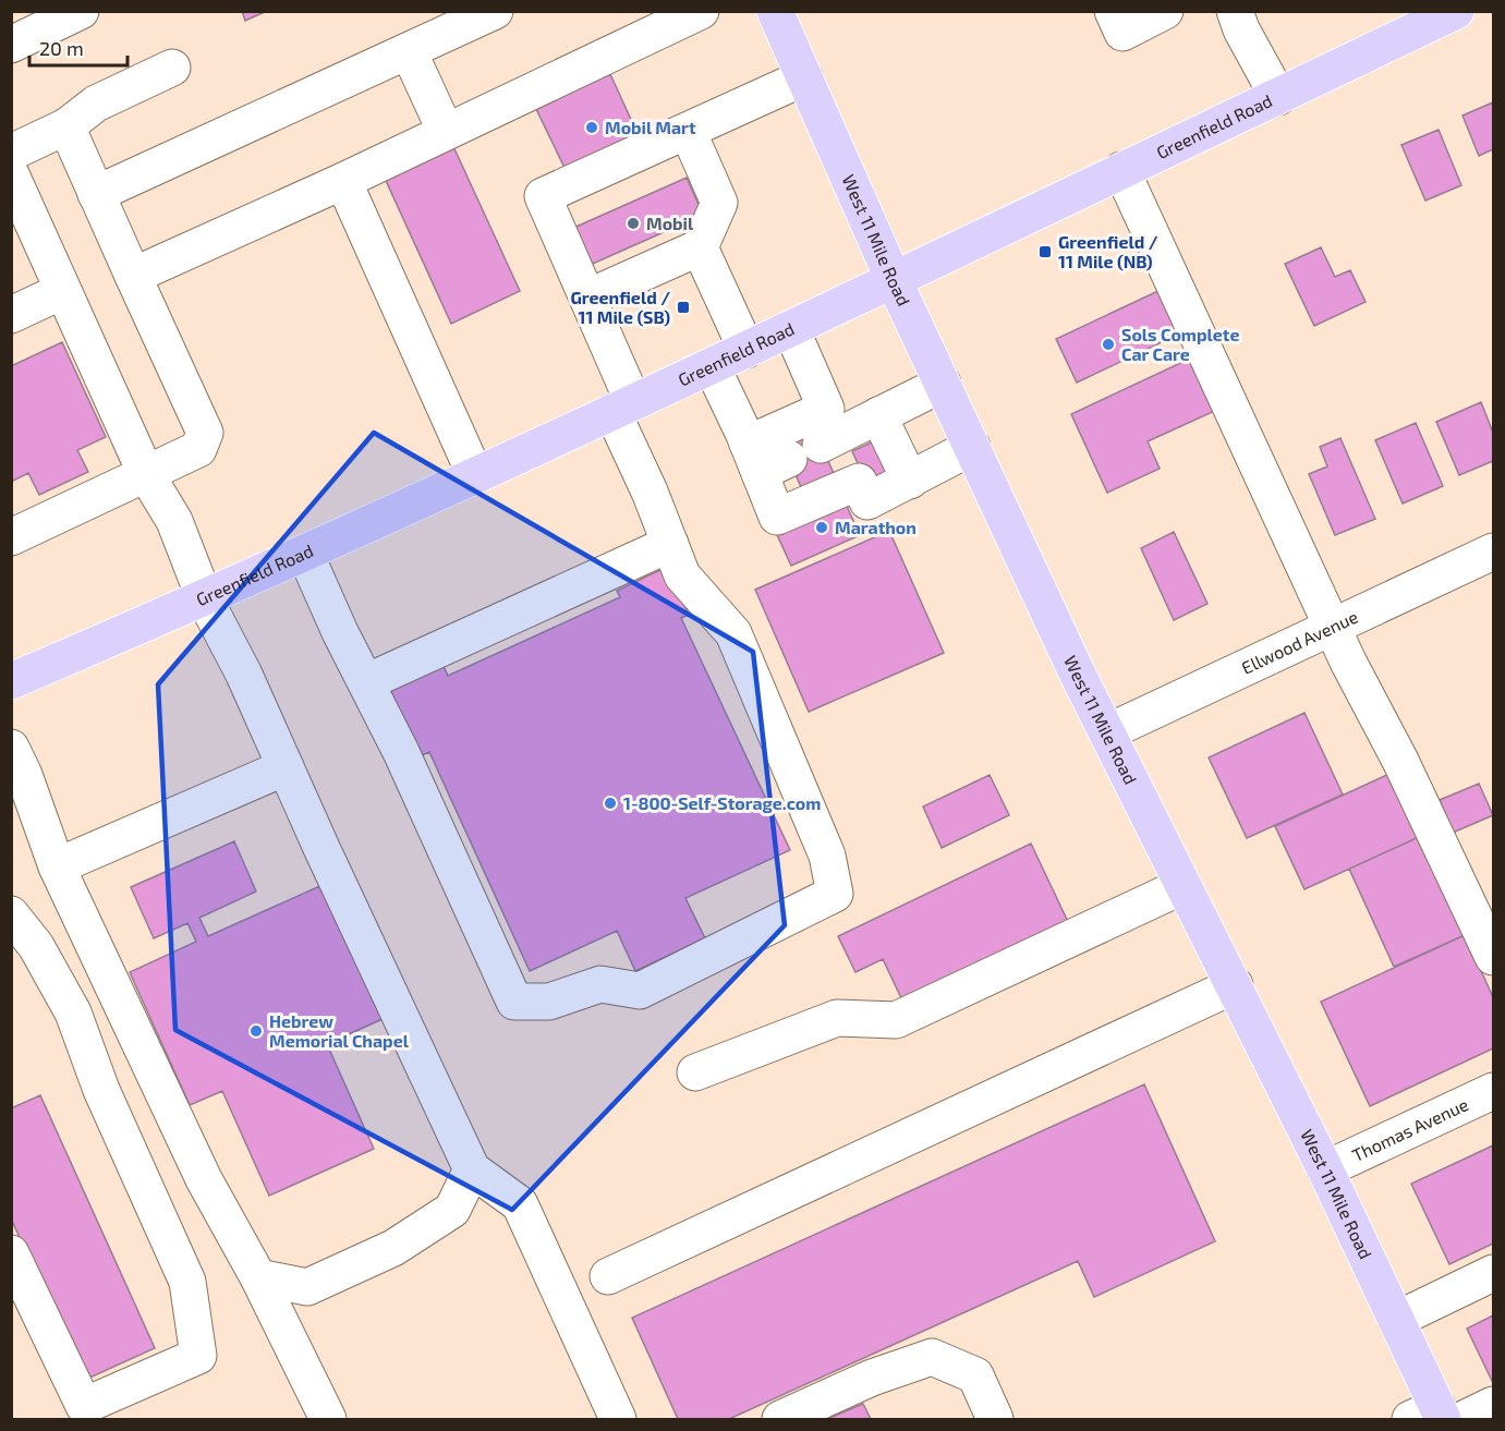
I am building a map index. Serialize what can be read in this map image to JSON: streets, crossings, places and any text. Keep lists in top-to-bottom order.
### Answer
{
  "streets": {
    "main road": ["Greenfield Road", "West 11 Mile Road"],
    "street": ["Ellwood Avenue", "Thomas Avenue"]
  },
  "crossings": [
    ["Greenfield Road", "West 11 Mile Road"],
    ["West 11 Mile Road", "Ellwood Avenue"],
    ["West 11 Mile Road", "Thomas Avenue"]
  ],
  "places": {
    "other": [
      "Mobil Mart",
      "Mobil",
      "Sols Complete Car Care",
      "Marathon",
      "1-800-Self-Storage.com",
      "Hebrew Memorial Chapel"
    ],
    "transit": ["Greenfield / 11 Mile (NB)", "Greenfield / 11 Mile (SB)"]
  },
  "scale_bar": "20 m"
}
